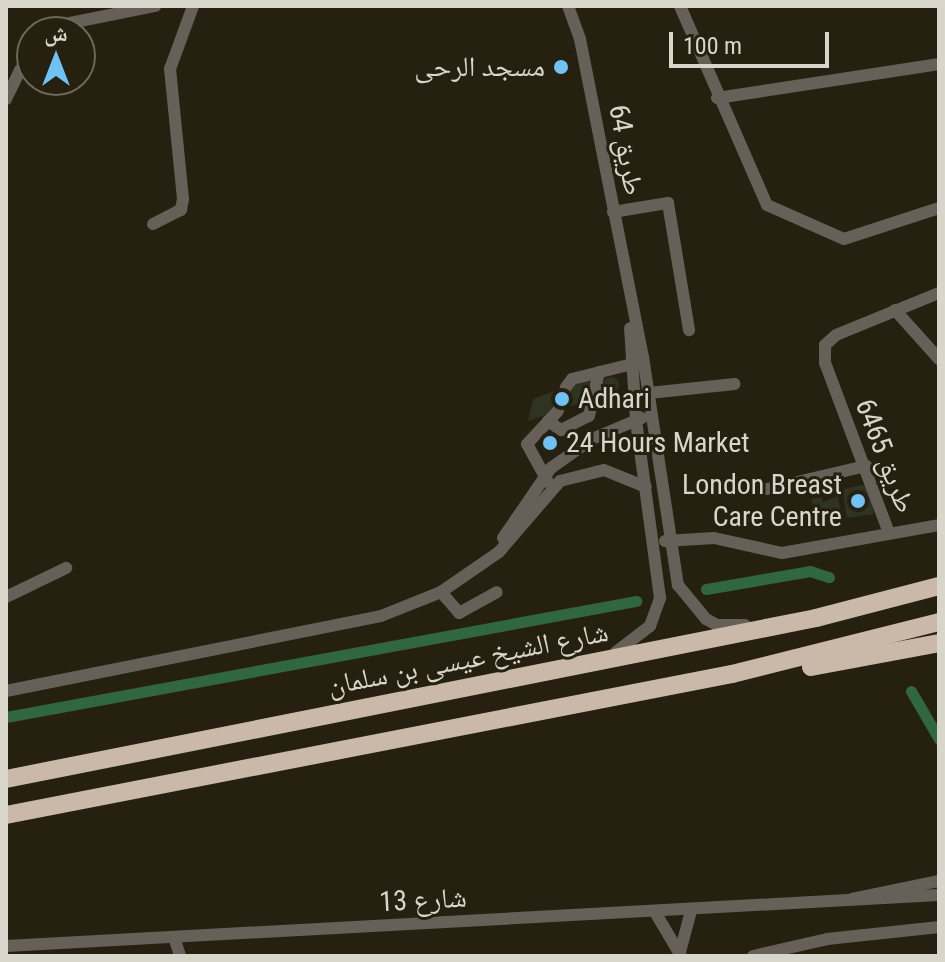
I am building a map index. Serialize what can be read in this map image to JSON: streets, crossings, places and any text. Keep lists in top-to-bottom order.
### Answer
{
  "streets": {
    "highway": ["شارع الشيخ عيسى بن سلمان"],
    "street": ["طريق 64", "طريق 6465", "شارع 13"]
  },
  "crossings": [
    ["طريق 64", "طريق 6465"],
    ["طريق 64", "شارع الشيخ عيسى بن سلمان"]
  ],
  "places": [
    "مسجد الرحى",
    "Adhari",
    "24 Hours Market",
    "London Breast Care Centre"
  ],
  "scale_bar": "100 m",
  "north": "top"
}
